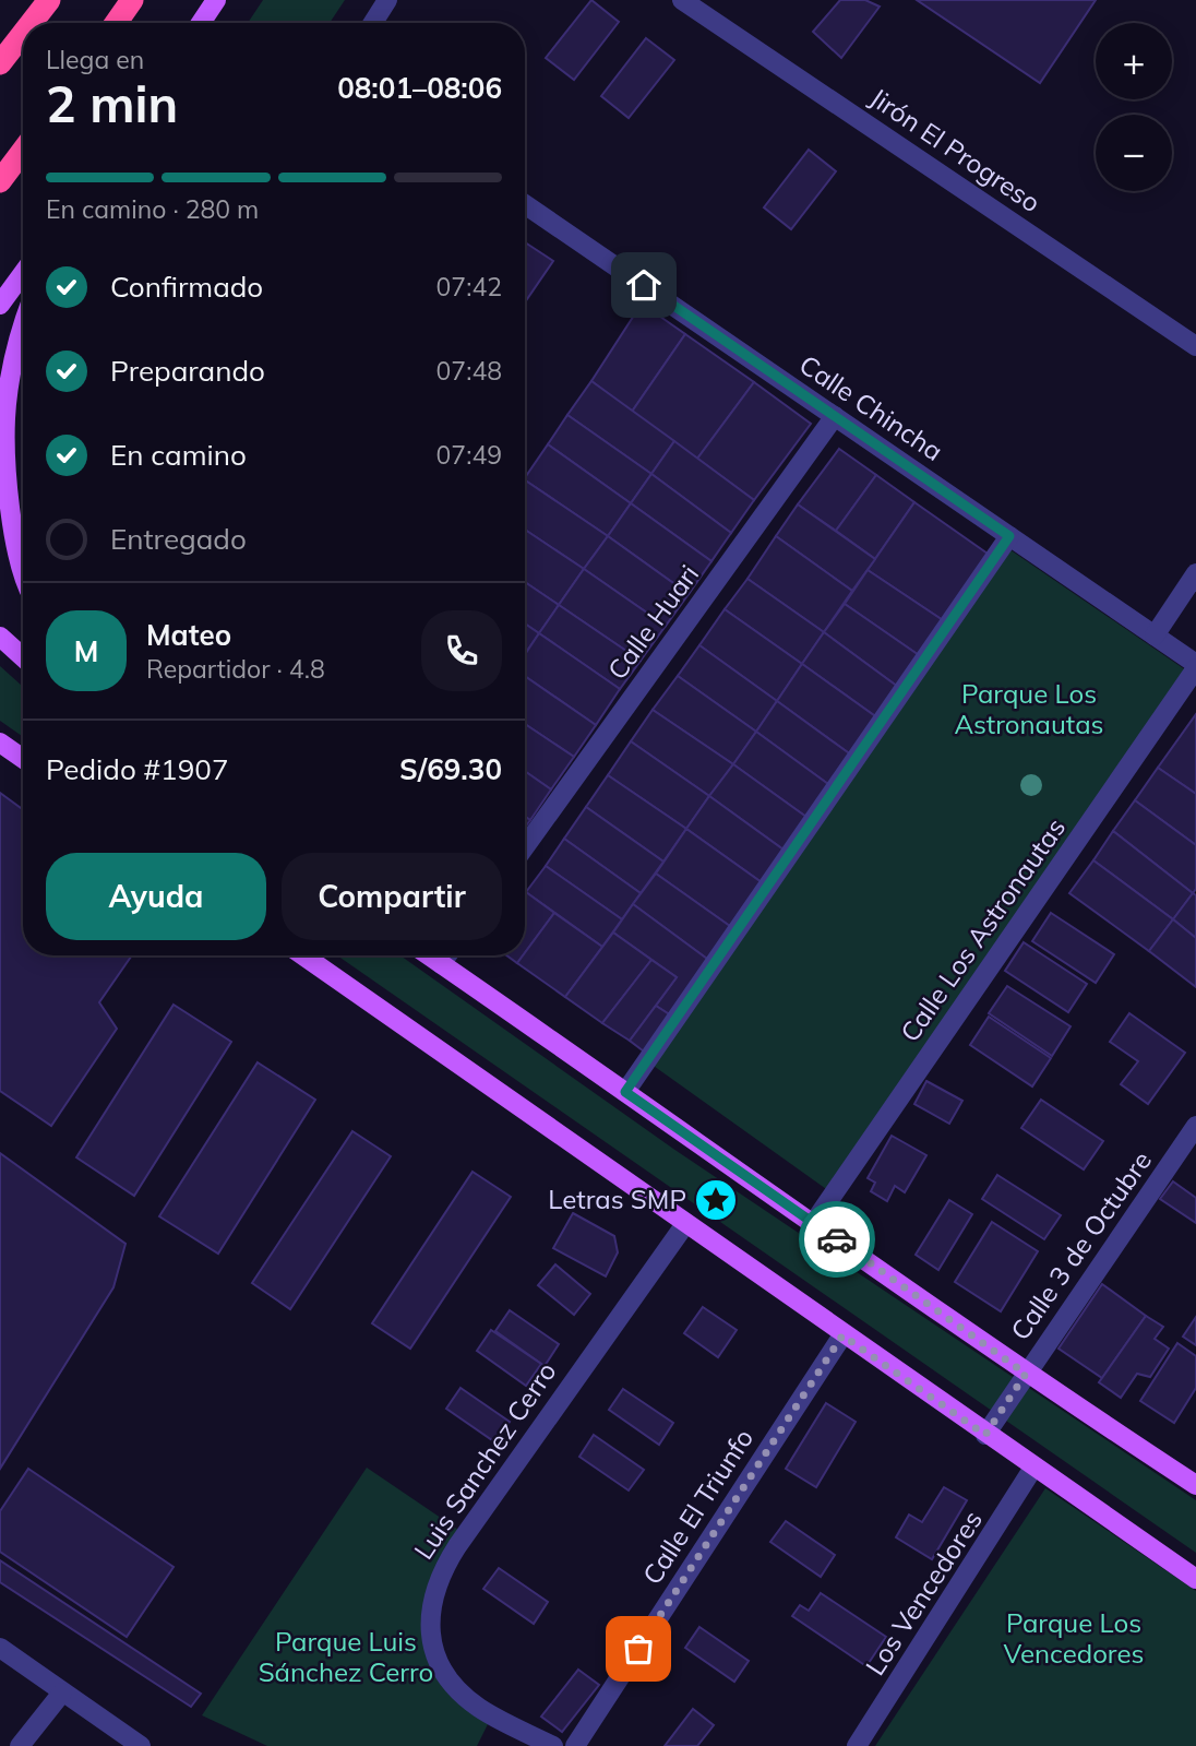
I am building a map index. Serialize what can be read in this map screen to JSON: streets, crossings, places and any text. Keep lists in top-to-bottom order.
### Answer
{
  "streets": {
    "street": [
      "Jirón El Progreso",
      "Calle Chincha",
      "Calle Huari",
      "Calle Los Astronautas",
      "Calle 3 de Octubre",
      "Luis Sanchez Cerro",
      "Calle El Triunfo",
      "Los Vencedores"
    ]
  },
  "crossings": [
    ["Calle Chincha", "Calle Huari"],
    ["Calle Chincha", "Calle Los Astronautas"]
  ],
  "parks": ["Parque Los Astronautas", "Parque Los Vencedores", "Parque Luis Sánchez Cerro"],
  "places": {
    "place": ["Letras SMP"]
  },
  "page": {
    "map_buttons": ["+", "−"],
    "heading": ["2 min", "Llega en", "08:01–08:06"],
    "panel": [
      "Mateo",
      "Repartidor · 4.8",
      "Pedido #1907",
      "S/69.30"
    ],
    "bar": "En camino · 280 m",
    "list": [
      ["Confirmado", "07:42"],
      ["Preparando", "07:48"],
      ["En camino", "07:49"],
      "Entregado"
    ],
    "round": "M",
    "buttons": ["Ayuda", "Compartir"]
  }
}
